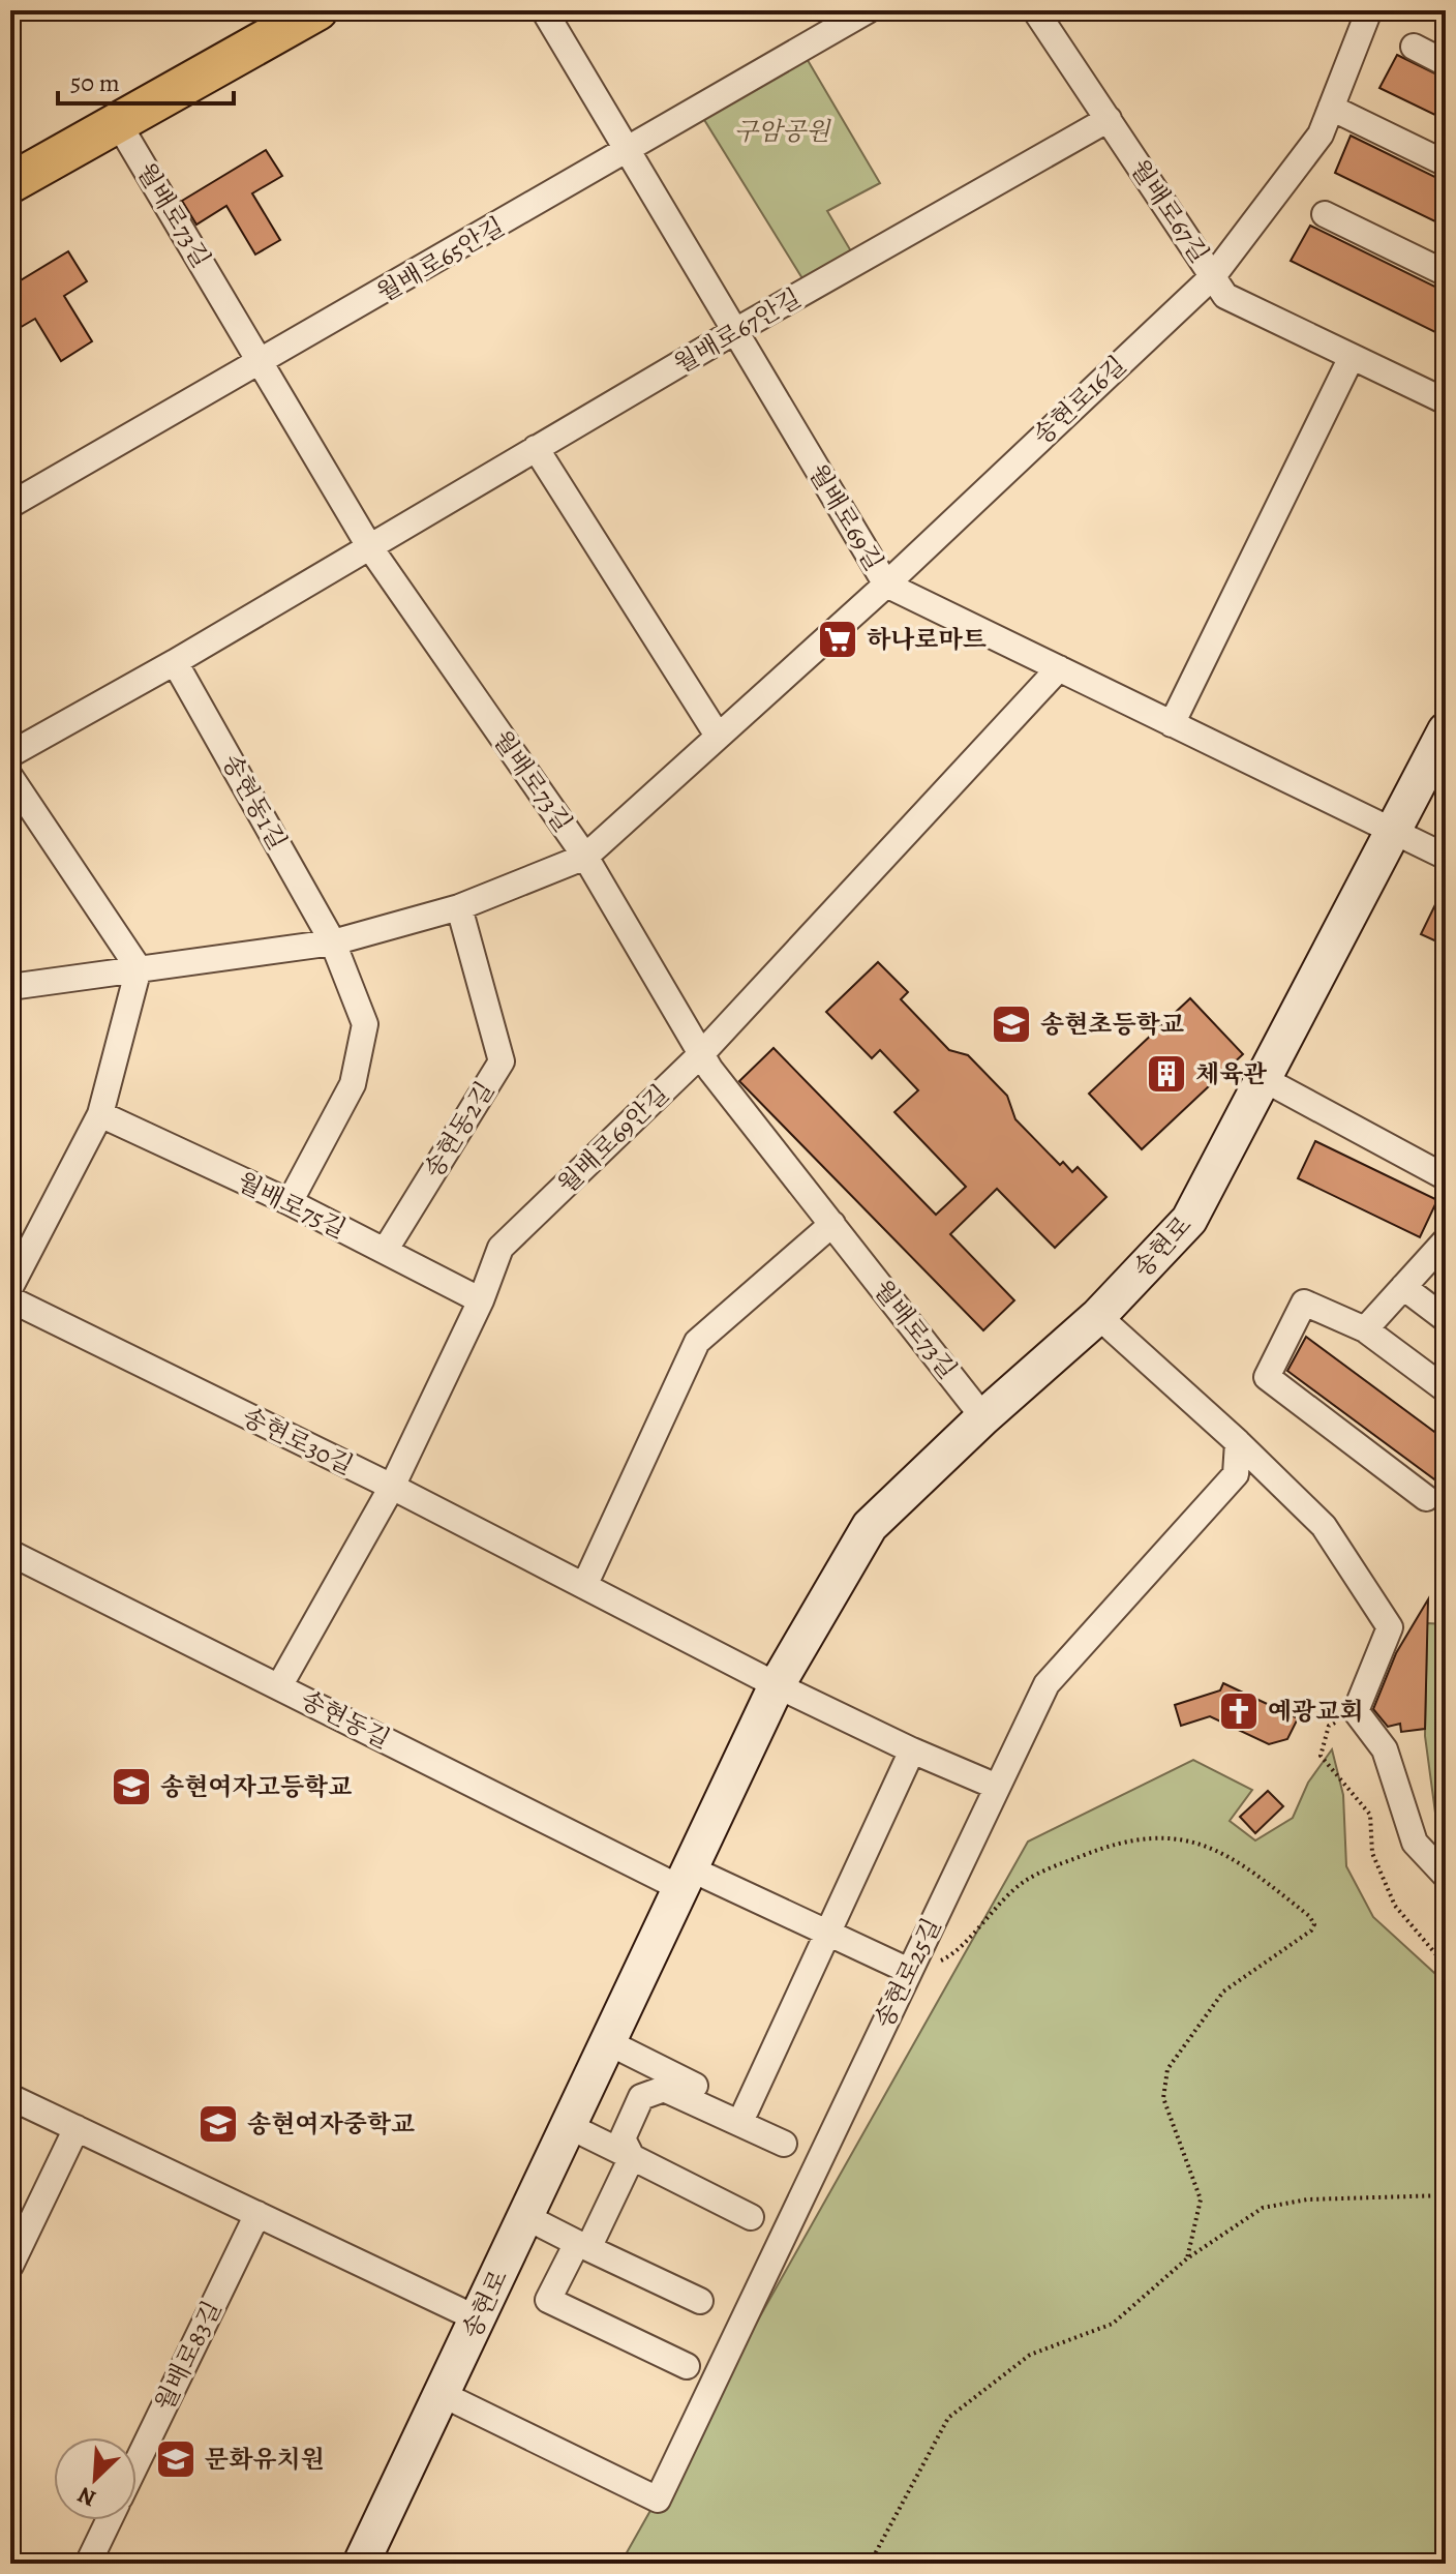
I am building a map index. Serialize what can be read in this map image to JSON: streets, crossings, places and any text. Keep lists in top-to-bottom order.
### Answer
{
  "streets": {
    "main road": ["송현로"],
    "street": [
      "월배로67길",
      "월배로73길",
      "월배로65안길",
      "월배로67안길",
      "송현로16길",
      "월배로69길",
      "송현동1길",
      "송현동2길",
      "월배로69안길",
      "월배로75길",
      "송현로30길",
      "송현동길",
      "송현로25길",
      "월배로83길"
    ]
  },
  "crossings": [
    ["월배로67길", "월배로67안길"],
    ["월배로67길", "송현로16길"],
    ["월배로73길", "월배로65안길"],
    ["월배로73길", "월배로67안길"],
    ["월배로73길", "송현로16길"],
    ["월배로73길", "월배로69안길"],
    ["월배로73길", "송현로"],
    ["월배로65안길", "월배로69길"],
    ["월배로67안길", "월배로69길"],
    ["송현로16길", "월배로69길"],
    ["월배로69길", "월배로69안길"],
    ["월배로69길", "송현로"],
    ["송현동2길", "월배로75길"],
    ["월배로69안길", "월배로75길"],
    ["월배로69안길", "송현로30길"],
    ["월배로69안길", "송현동길"],
    ["송현로", "송현로30길"],
    ["송현로", "송현동길"],
    ["송현로", "송현로25길"],
    ["송현동길", "송현로25길"]
  ],
  "parks": ["구암공원"],
  "places": {
    "supermarket": ["하나로마트"],
    "school or university": [
      "송현초등학교",
      "송현여자고등학교",
      "송현여자중학교",
      "문화유치원"
    ],
    "building": ["체육관"],
    "church": ["예광교회"]
  },
  "scale_bar": "50 m",
  "north": "bottom left"
}
